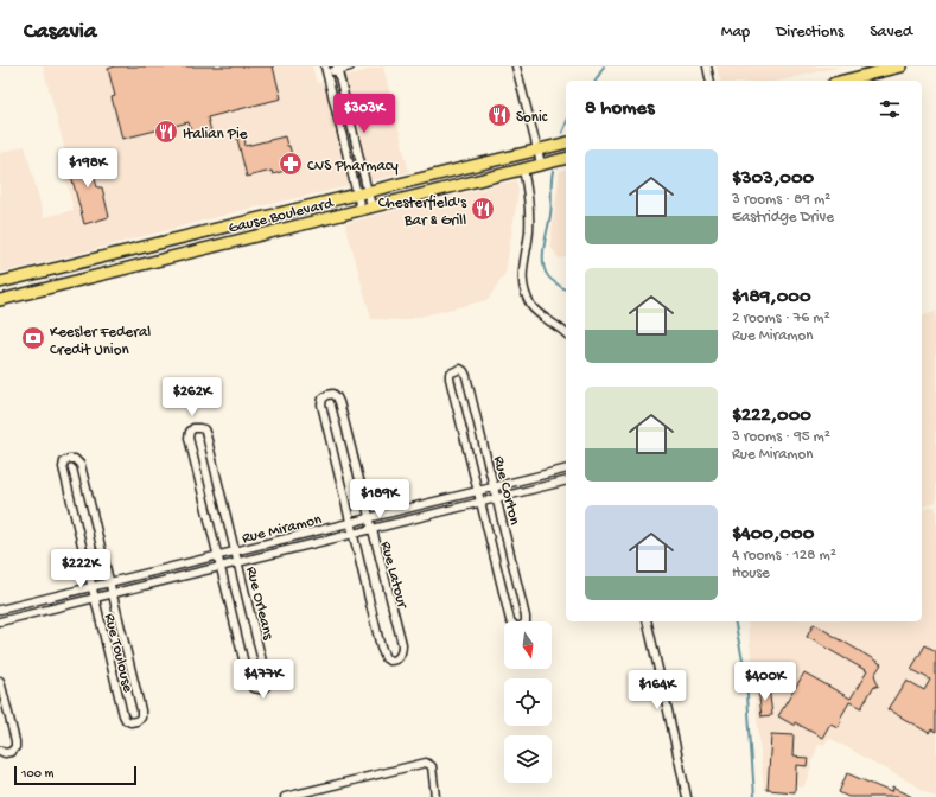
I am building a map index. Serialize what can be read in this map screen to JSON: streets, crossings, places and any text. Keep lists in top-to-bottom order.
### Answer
{
  "streets": {
    "main road": ["Gause Boulevard"],
    "street": [
      "Rue Corton",
      "Rue Miramon",
      "Rue Latour",
      "Rue Orleans",
      "Rue Toulouse"
    ]
  },
  "crossings": [
    ["Rue Corton", "Rue Miramon"],
    ["Rue Miramon", "Rue Latour"],
    ["Rue Miramon", "Rue Orleans"],
    ["Rue Miramon", "Rue Toulouse"]
  ],
  "places": {
    "restaurant": ["Sonic", "Italian Pie", "Chesterfield's Bar & Grill"],
    "pharmacy": ["CVS Pharmacy"],
    "bank": ["Keesler Federal Credit Union"]
  },
  "scale_bar": "100 m",
  "north": "bottom",
  "page": {
    "header": "Casavia",
    "nav": ["Map", "Directions", "Saved"],
    "heading": "8 homes",
    "price": [
      "$303K",
      "$198K",
      "$262K",
      "$189K",
      "$222K",
      "$477K",
      "$400K",
      "$164K"
    ],
    "list": [
      {
        "name": "$303,000",
        "note": "3 rooms · 89 m² · Eastridge Drive"
      },
      {
        "name": "$189,000",
        "note": "2 rooms · 76 m² · Rue Miramon"
      },
      {
        "name": "$222,000",
        "note": "3 rooms · 95 m² · Rue Miramon"
      },
      {
        "name": "$400,000",
        "note": "4 rooms · 128 m² · House"
      }
    ],
    "scale": "100 m"
  }
}
